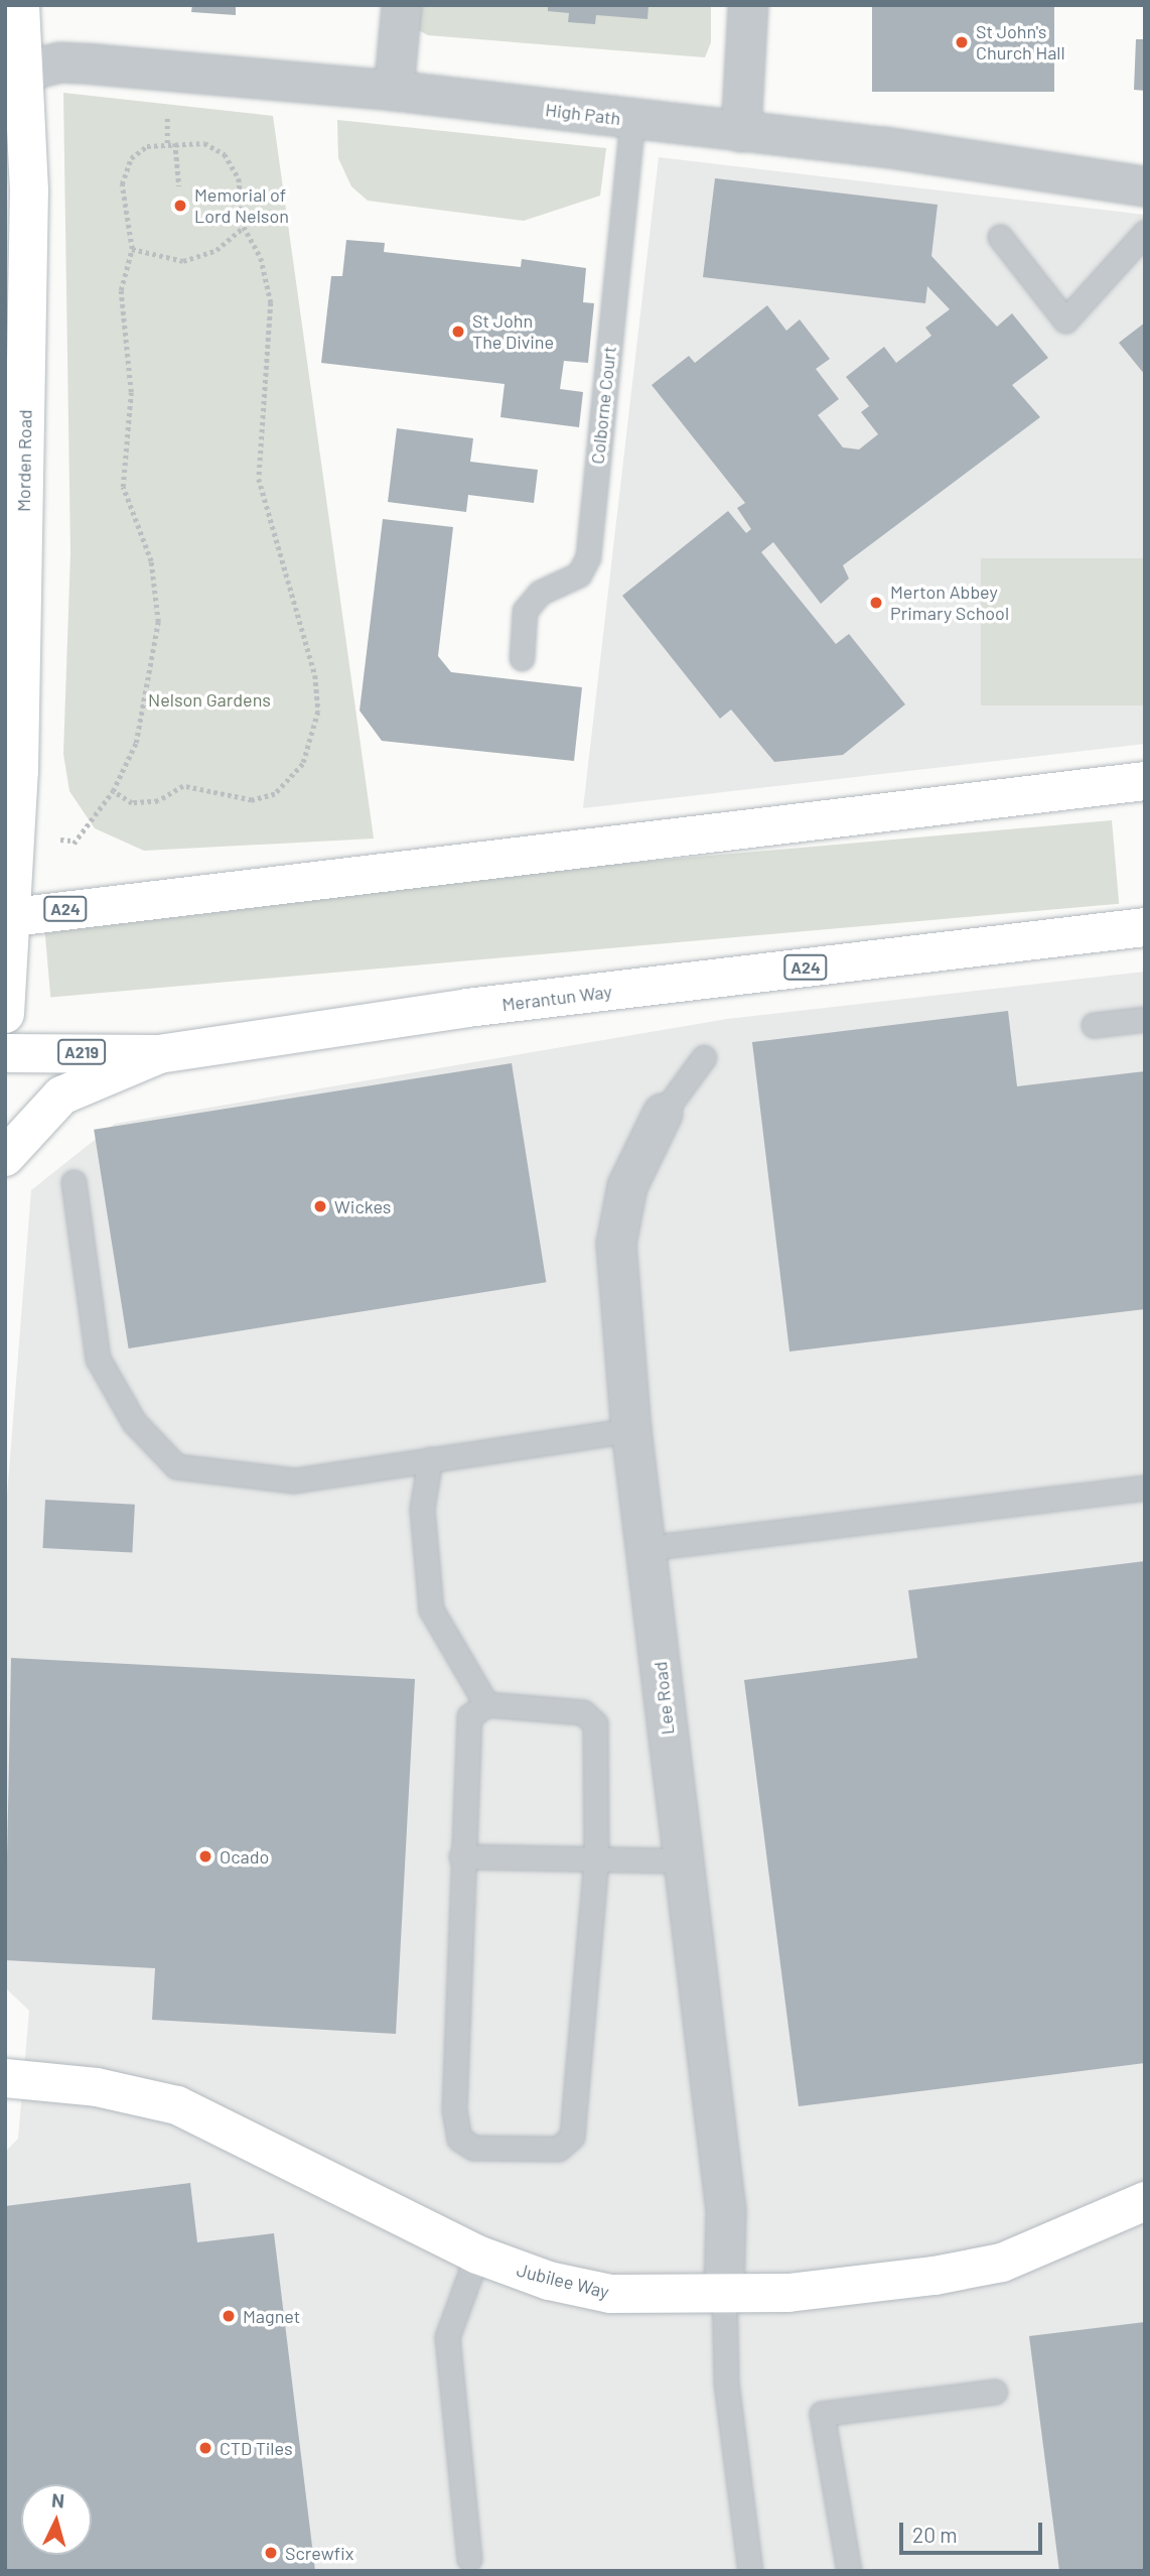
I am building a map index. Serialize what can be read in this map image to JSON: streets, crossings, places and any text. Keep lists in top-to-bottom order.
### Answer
{
  "streets": {
    "main road": [
      "Morden Road",
      "A24",
      "Merantun Way",
      "A219",
      "Jubilee Way"
    ],
    "street": ["High Path", "Lee Road"],
    "lane": ["Colborne Court"]
  },
  "crossings": [
    ["High Path", "Colborne Court"],
    ["High Path", "Morden Road"],
    ["Morden Road", "A24"],
    ["Merantun Way", "A219"],
    ["Lee Road", "Jubilee Way"]
  ],
  "parks": ["Nelson Gardens"],
  "places": [
    "St John's Church Hall",
    "Memorial of Lord Nelson",
    "St John The Divine",
    "Merton Abbey Primary School",
    "Wickes",
    "Ocado",
    "Magnet",
    "CTD Tiles",
    "Screwfix"
  ],
  "scale_bar": "20 m",
  "north": "top"
}
